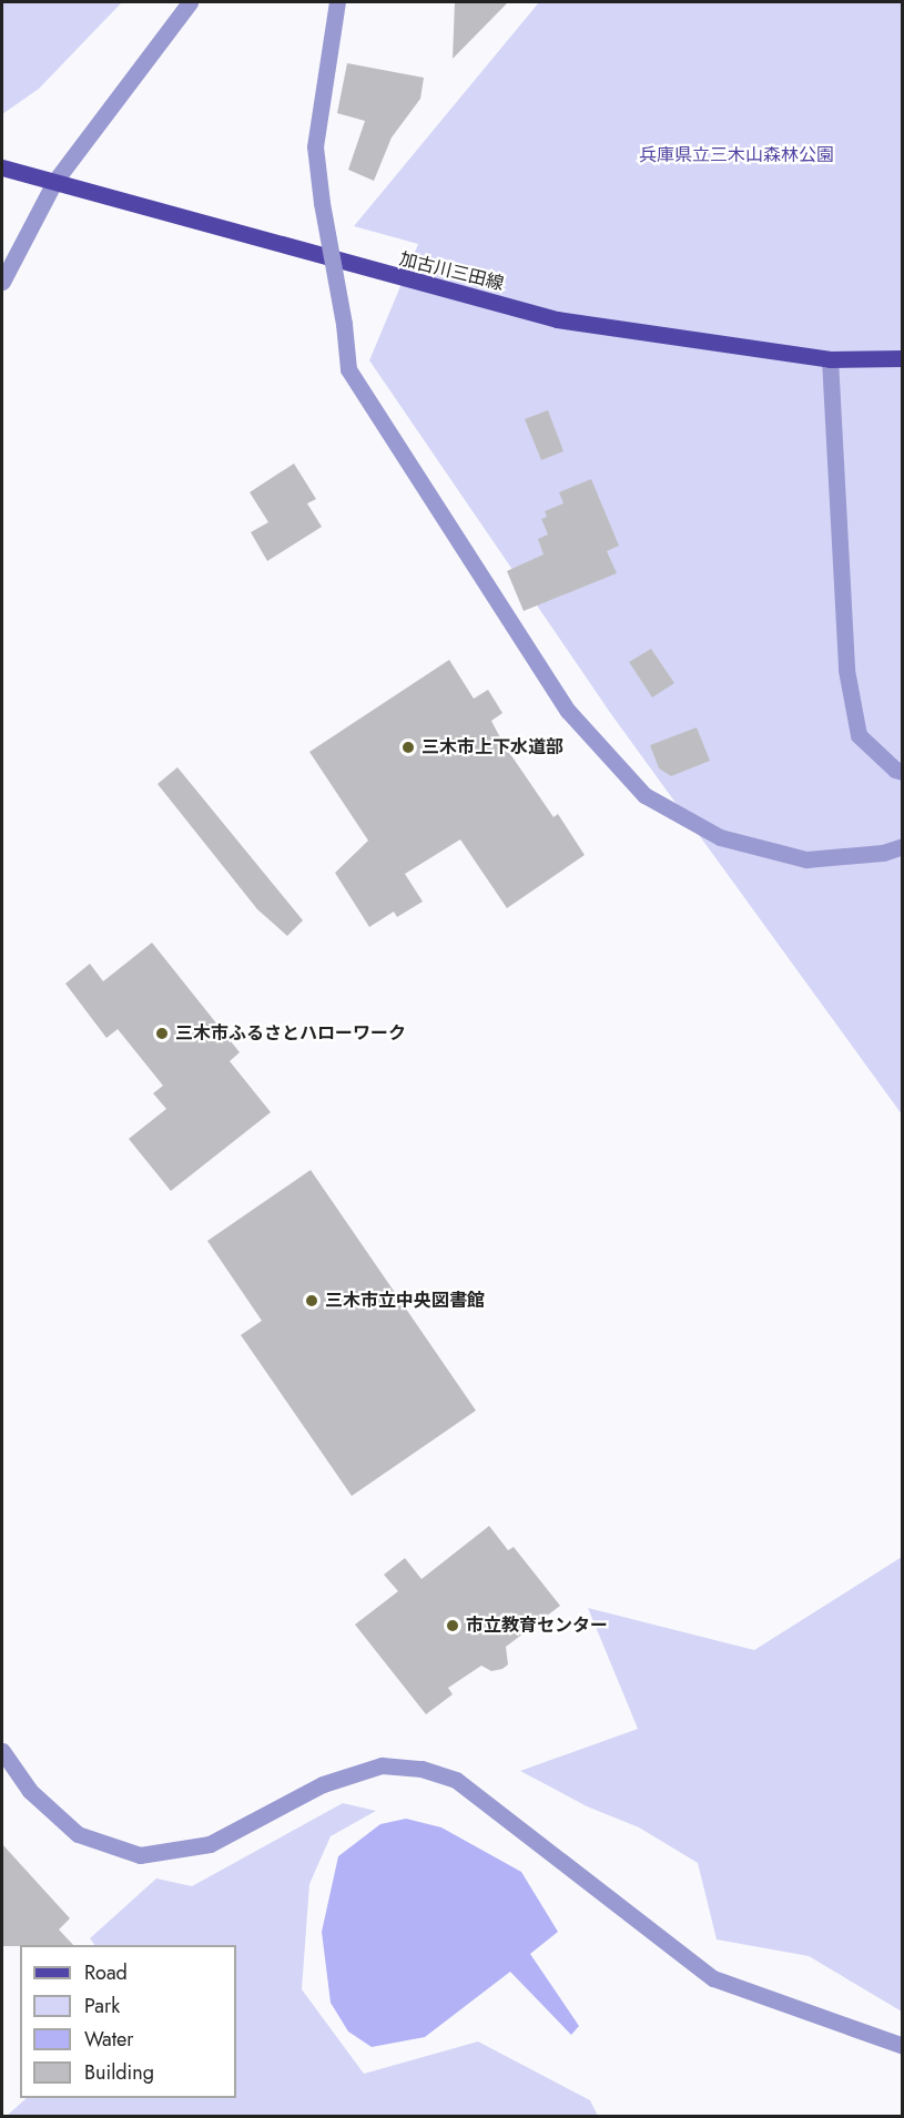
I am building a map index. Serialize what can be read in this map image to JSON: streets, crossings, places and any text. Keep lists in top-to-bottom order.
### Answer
{
  "streets": {
    "main road": ["加古川三田線"]
  },
  "parks": ["兵庫県立三木山森林公園"],
  "places": [
    "三木市上下水道部",
    "三木市ふるさとハローワーク",
    "三木市立中央図書館",
    "市立教育センター"
  ],
  "legend": [
    "Road",
    "Park",
    "Water",
    "Building"
  ]
}
